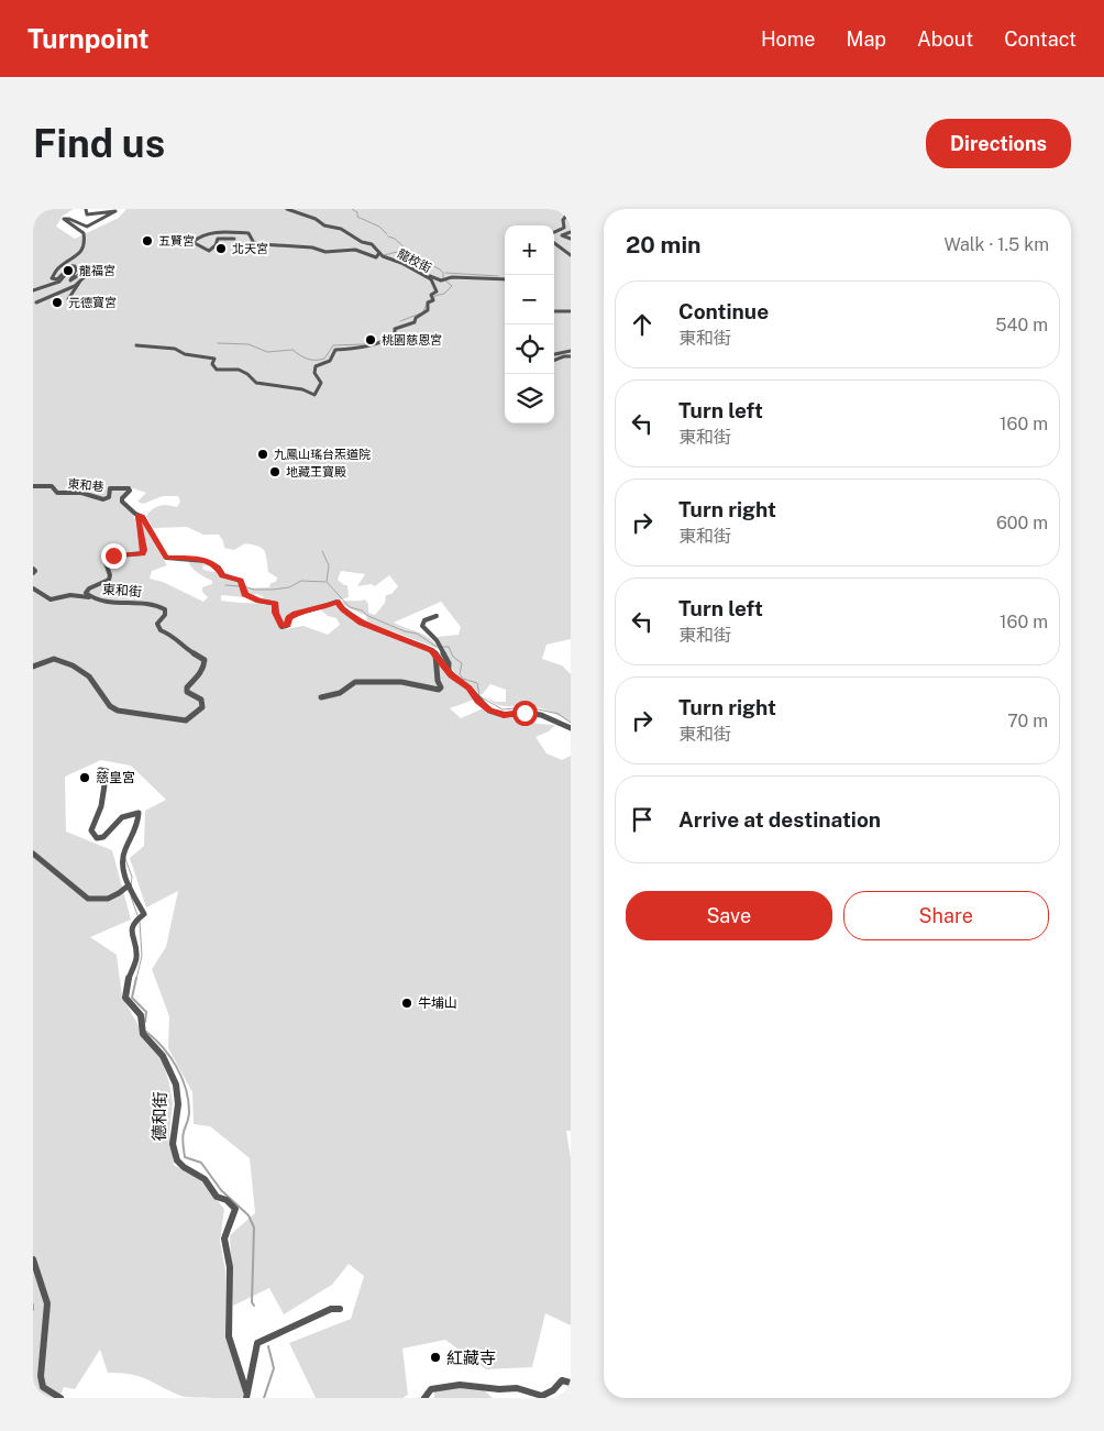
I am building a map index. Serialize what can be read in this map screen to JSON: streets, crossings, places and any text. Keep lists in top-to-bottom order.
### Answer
{
  "streets": {
    "street": [
      "龍校街",
      "東和巷",
      "東和街",
      "德和街"
    ]
  },
  "crossings": [
    ["東和巷", "東和街"]
  ],
  "places": [
    "五賢宮",
    "北天宮",
    "龍福宮",
    "元德寶宮",
    "桃園慈恩宮",
    "九鳳山瑤台炁道院",
    "地藏王寶殿",
    "慈皇宮",
    "牛埔山",
    "紅藏寺"
  ],
  "page": {
    "header": "Turnpoint",
    "nav": [
      "Home",
      "Map",
      "About",
      "Contact"
    ],
    "buttons": [
      "Directions",
      ["Save", "Share"]
    ],
    "title": "Find us",
    "heading": ["20 min", "Walk · 1.5 km"],
    "map_buttons": ["+", "−"],
    "list": [
      ["Continue", "東和街", "540 m"],
      ["Turn left", "東和街", "160 m"],
      ["Turn right", "東和街", "600 m"],
      ["Turn left", "東和街", "160 m"],
      ["Turn right", "東和街", "70 m"],
      "Arrive at destination"
    ]
  }
}
